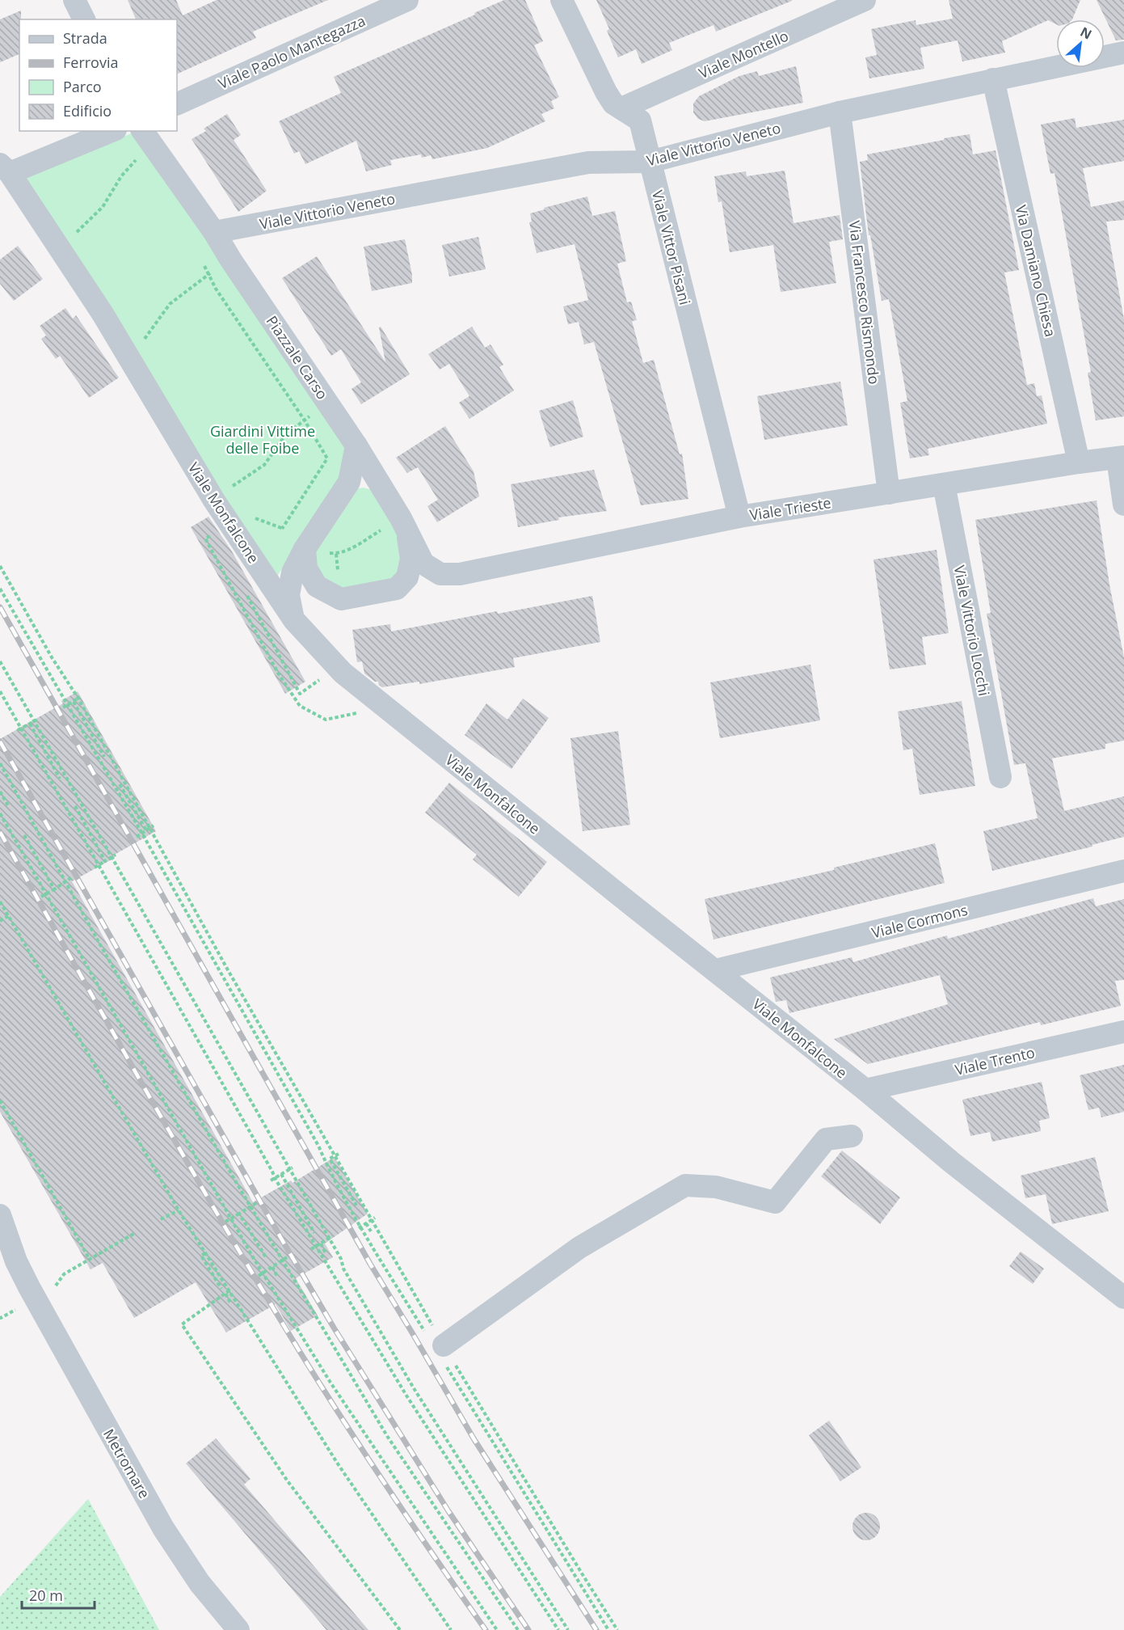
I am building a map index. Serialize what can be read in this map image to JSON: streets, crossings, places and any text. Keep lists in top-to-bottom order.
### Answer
{
  "streets": {
    "street": [
      "Viale Paolo Mantegazza",
      "Viale Montello",
      "Viale Vittorio Veneto",
      "Viale Vittor Pisani",
      "Via Damiano Chiesa",
      "Via Francesco Rismondo",
      "Piazzale Carso",
      "Viale Trieste",
      "Viale Monfalcone",
      "Viale Vittorio Locchi",
      "Viale Cormons",
      "Viale Trento",
      "Metromare"
    ]
  },
  "crossings": [
    ["Viale Montello", "Viale Vittor Pisani"],
    ["Viale Vittorio Veneto", "Viale Vittor Pisani"],
    ["Viale Vittorio Veneto", "Via Damiano Chiesa"],
    ["Viale Vittorio Veneto", "Via Francesco Rismondo"],
    ["Viale Vittorio Veneto", "Piazzale Carso"],
    ["Viale Vittor Pisani", "Viale Trieste"],
    ["Via Damiano Chiesa", "Viale Trieste"],
    ["Via Francesco Rismondo", "Viale Trieste"],
    ["Piazzale Carso", "Viale Trieste"],
    ["Viale Trieste", "Viale Vittorio Locchi"],
    ["Viale Monfalcone", "Viale Cormons"],
    ["Viale Monfalcone", "Viale Trento"]
  ],
  "parks": ["Giardini Vittime delle Foibe"],
  "legend": [
    "Strada",
    "Ferrovia",
    "Parco",
    "Edificio"
  ],
  "scale_bar": "20 m",
  "north": "top right"
}
